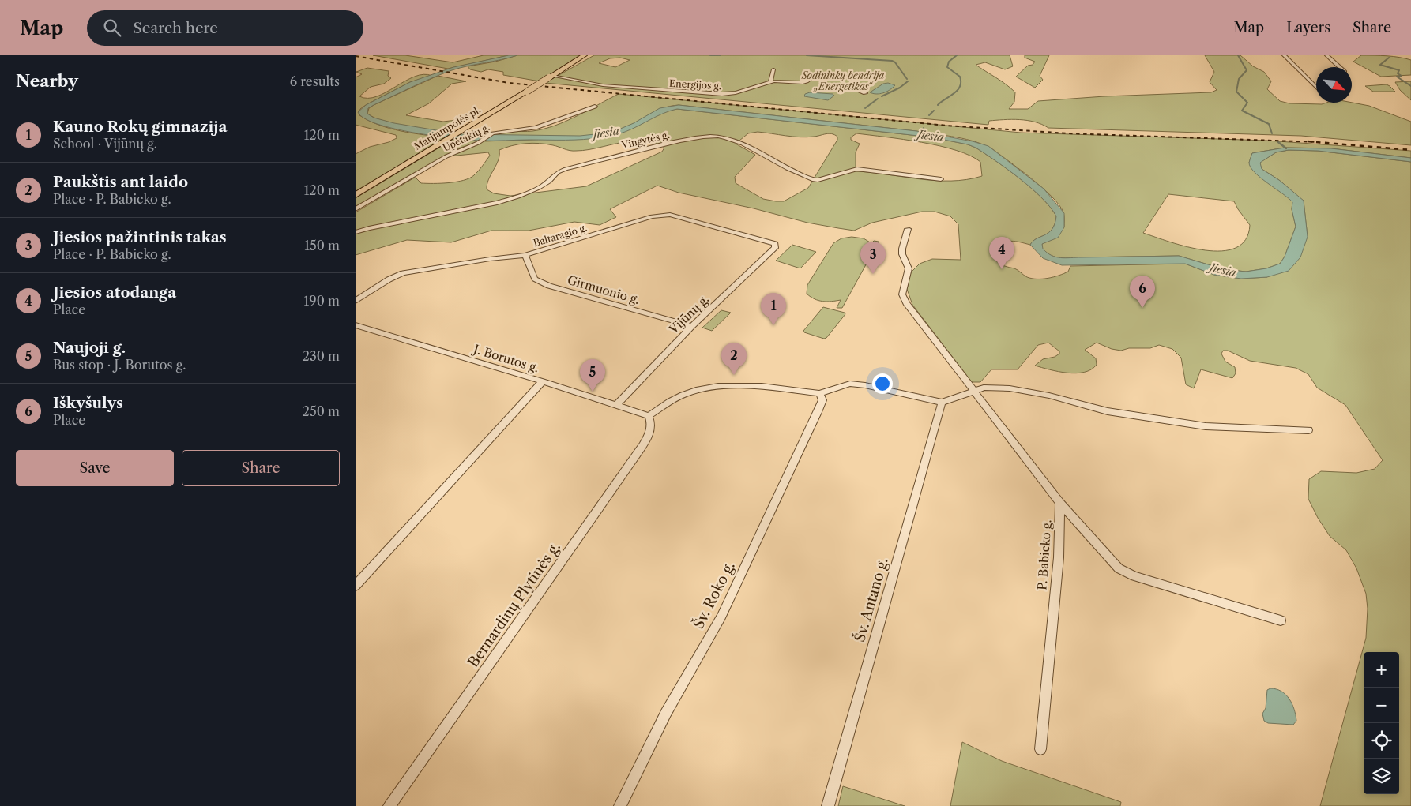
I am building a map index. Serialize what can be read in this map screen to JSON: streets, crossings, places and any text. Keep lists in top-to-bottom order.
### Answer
{
  "streets": {
    "main road": ["Marijampolės pl."],
    "street": [
      "Energijos g.",
      "Upėtakių g.",
      "Vingytės g.",
      "Baltaragio g.",
      "Girmuonio g.",
      "Vijūnų g.",
      "J. Borutos g.",
      "P. Babicko g.",
      "Šv. Roko g.",
      "Šv. Antano g.",
      "Bernardinų Plytinės g."
    ]
  },
  "crossings": [
    ["Energijos g.", "Marijampolės pl."],
    ["Baltaragio g.", "Girmuonio g."],
    ["Baltaragio g.", "Vijūnų g."],
    ["Girmuonio g.", "Vijūnų g."],
    ["Vijūnų g.", "J. Borutos g."],
    ["J. Borutos g.", "Bernardinų Plytinės g."]
  ],
  "water": ["Jiesia"],
  "parks": ["Sodininkų bendrija „Energetikas“"],
  "north": "bottom right",
  "page": {
    "header": "Map",
    "search": "Search here",
    "nav": ["Map", "Layers", "Share"],
    "heading": ["Nearby", "6 results"],
    "list": [
      {
        "mark": "1",
        "name": "Kauno Rokų gimnazija",
        "note": "School · Vijūnų g.",
        "value": "120 m"
      },
      {
        "mark": "2",
        "name": "Paukštis ant laido",
        "note": "Place · P. Babicko g.",
        "value": "120 m"
      },
      {
        "mark": "3",
        "name": "Jiesios pažintinis takas",
        "note": "Place · P. Babicko g.",
        "value": "150 m"
      },
      {
        "mark": "4",
        "name": "Jiesios atodanga",
        "note": "Place",
        "value": "190 m"
      },
      {
        "mark": "5",
        "name": "Naujoji g.",
        "note": "Bus stop · J. Borutos g.",
        "value": "230 m"
      },
      {
        "mark": "6",
        "name": "Iškyšulys",
        "note": "Place",
        "value": "250 m"
      }
    ],
    "pins": [
      "4",
      "3",
      "6",
      "1",
      "2",
      "5"
    ],
    "buttons": ["Save", "Share"],
    "map_buttons": ["+", "−"]
  }
}
